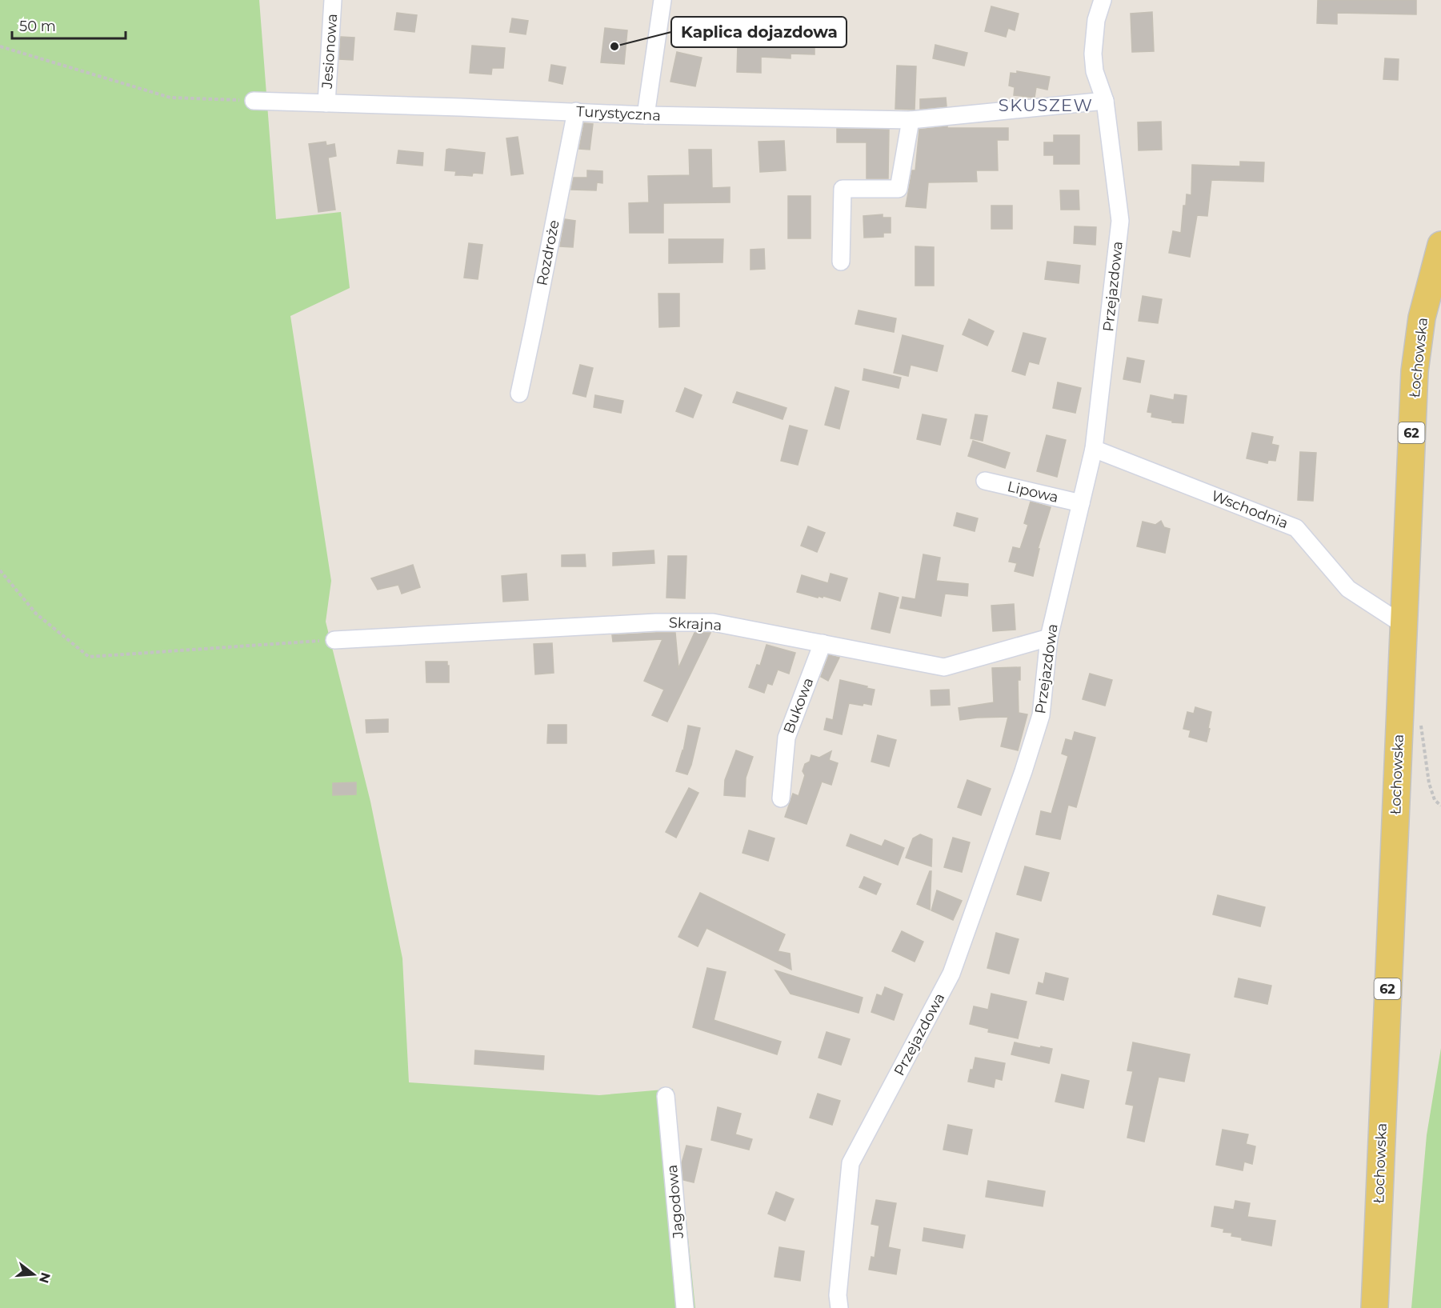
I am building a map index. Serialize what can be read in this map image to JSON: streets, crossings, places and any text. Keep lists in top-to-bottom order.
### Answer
{
  "streets": {
    "main road": ["Łochowska", "62"],
    "street": [
      "Jesionowa",
      "Turystyczna",
      "Rozdroże",
      "Przejazdowa",
      "Lipowa",
      "Wschodnia",
      "Skrajna",
      "Bukowa",
      "Jagodowa"
    ]
  },
  "crossings": [
    ["Jesionowa", "Turystyczna"],
    ["Turystyczna", "Rozdroże"],
    ["Turystyczna", "Przejazdowa"],
    ["Przejazdowa", "Lipowa"],
    ["Przejazdowa", "Wschodnia"],
    ["Przejazdowa", "Skrajna"],
    ["Łochowska", "Wschodnia"],
    ["Skrajna", "Bukowa"]
  ],
  "districts": ["SKUSZEW"],
  "places": ["Kaplica dojazdowa"],
  "scale_bar": "50 m",
  "north": "right"
}
